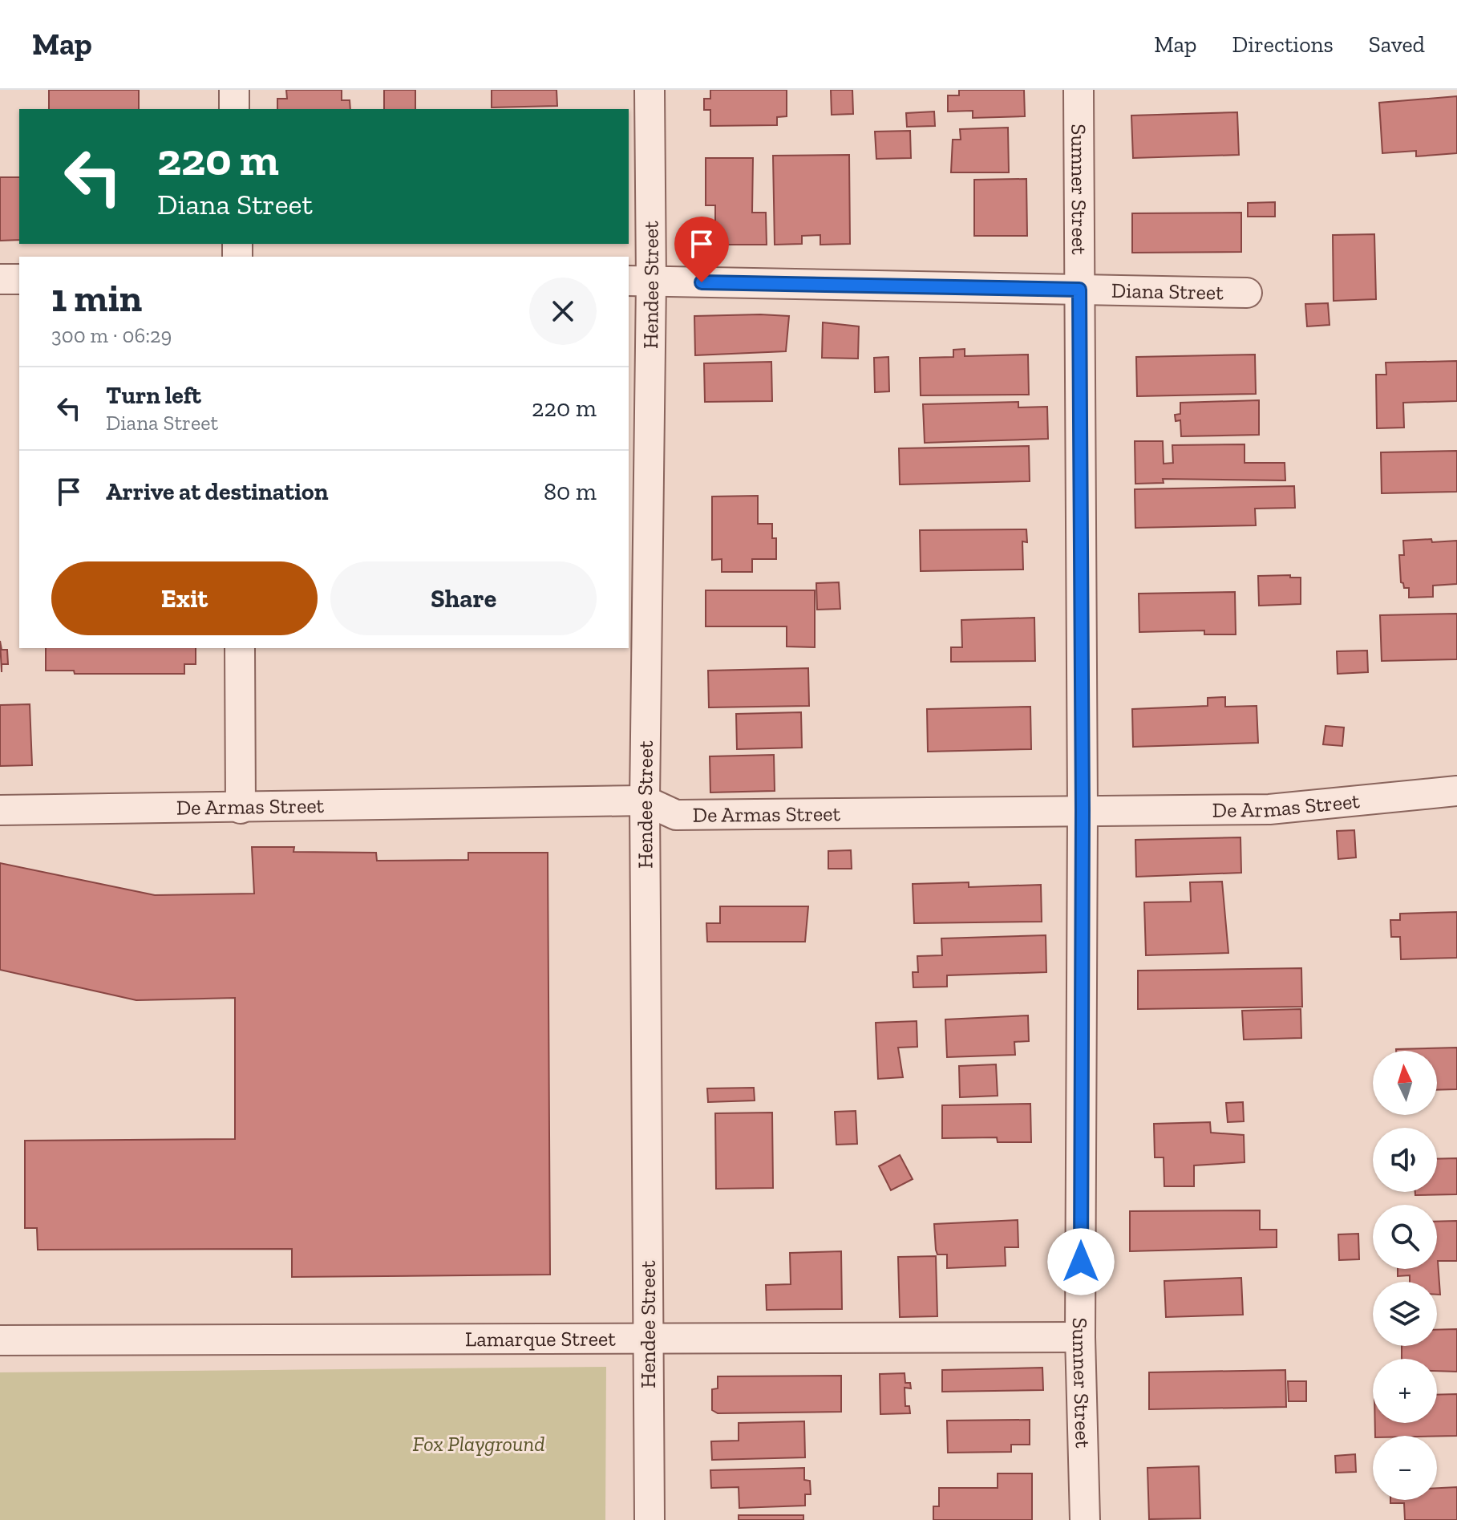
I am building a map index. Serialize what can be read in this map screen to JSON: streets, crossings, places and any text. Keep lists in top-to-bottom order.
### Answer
{
  "streets": {
    "street": [
      "Sumner Street",
      "Hendee Street",
      "Diana Street",
      "De Armas Street",
      "Lamarque Street"
    ]
  },
  "crossings": [
    ["Sumner Street", "Diana Street"],
    ["Sumner Street", "De Armas Street"],
    ["Sumner Street", "Lamarque Street"],
    ["Hendee Street", "Diana Street"],
    ["Hendee Street", "De Armas Street"],
    ["Hendee Street", "Lamarque Street"]
  ],
  "parks": ["Fox Playground"],
  "north": "top",
  "page": {
    "header": "Map",
    "nav": ["Map", "Directions", "Saved"],
    "turn": ["220 m", "Diana Street"],
    "heading": ["1 min", "300 m · 06:29"],
    "list": [
      {
        "name": "Turn left",
        "note": "Diana Street",
        "value": "220 m"
      },
      {
        "name": "Arrive at destination",
        "value": "80 m"
      }
    ],
    "buttons": ["Exit", "Share"],
    "map_buttons": ["+", "−"]
  }
}
